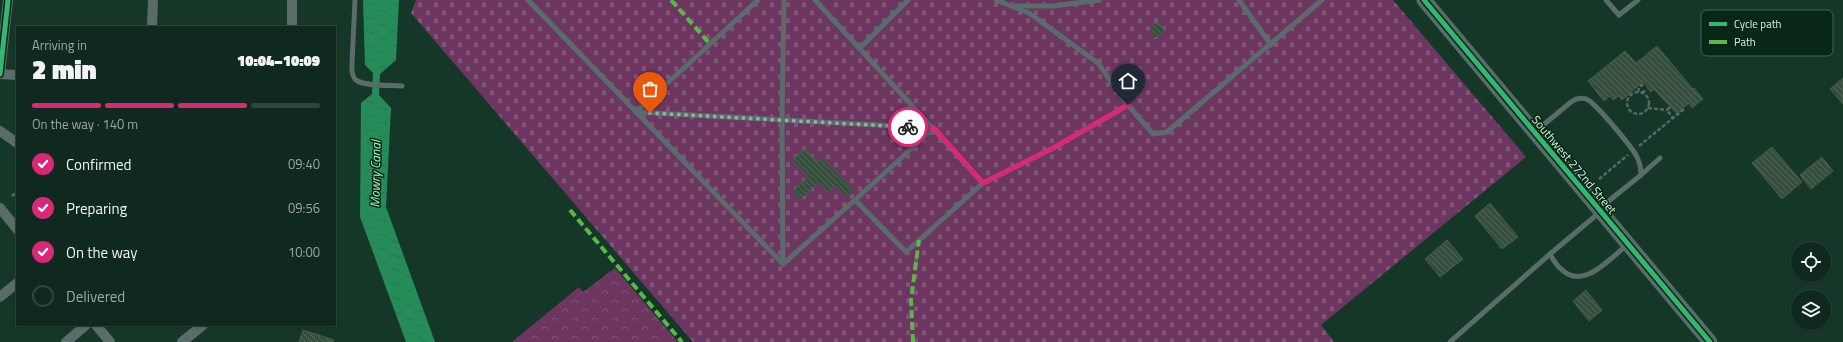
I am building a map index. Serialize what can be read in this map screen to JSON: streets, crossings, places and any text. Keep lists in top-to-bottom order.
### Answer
{
  "streets": {
    "street": ["Southwest 272nd Street"]
  },
  "water": ["Mowry Canal"],
  "legend": ["Cycle path", "Path"],
  "page": {
    "heading": ["2 min", "Arriving in", "10:04–10:09"],
    "bar": "On the way · 140 m",
    "list": [
      ["Confirmed", "09:40"],
      ["Preparing", "09:56"],
      ["On the way", "10:00"],
      "Delivered"
    ]
  }
}
